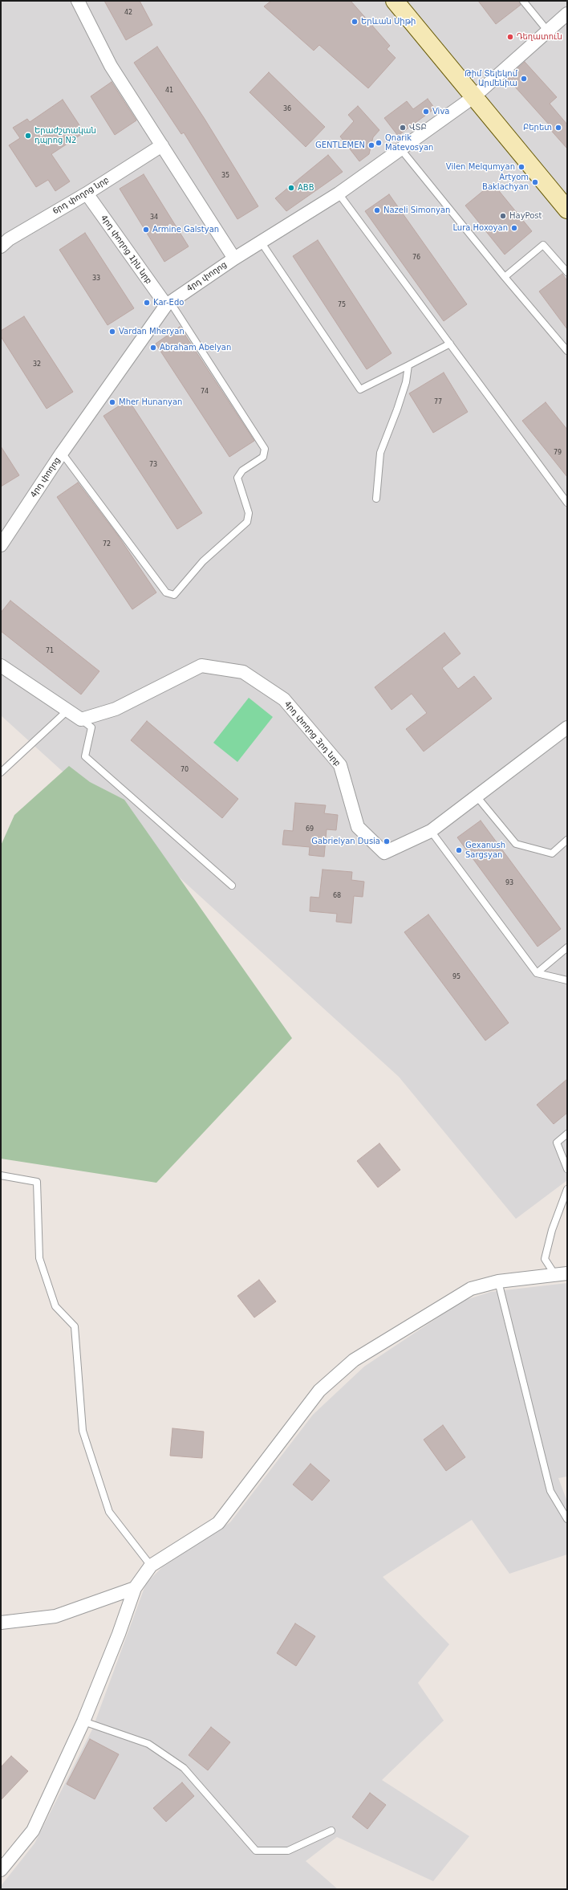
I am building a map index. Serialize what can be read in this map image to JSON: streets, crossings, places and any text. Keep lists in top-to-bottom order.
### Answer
{
  "streets": {
    "street": [
      "6րդ փողոց նրբ",
      "4րդ փողոց 1ին նրբ",
      "4րդ փողոց",
      "4րդ փողոց 3րդ նրբ"
    ]
  },
  "crossings": [
    ["6րդ փողոց նրբ", "4րդ փողոց 1ին նրբ"],
    ["4րդ փողոց 1ին նրբ", "4րդ փողոց"]
  ],
  "places": [
    "Երևան Սիթի",
    "Դեղատուն",
    "Թիմ Տելեկոմ Արմենիա",
    "Viva",
    "ՎՏԲ",
    "Բերետ",
    "Երաժշտական դպրոց N2",
    "Qnarik Matevosyan",
    "GENTLEMEN",
    "Vilen Melqumyan",
    "Artyom Baklachyan",
    "ABB",
    "Nazeli Simonyan",
    "HayPost",
    "Lura Hoxoyan",
    "Armine Galstyan",
    "Kar-Edo",
    "Vardan Mheryan",
    "Abraham Abelyan",
    "Mher Hunanyan",
    "Gabrielyan Dusia",
    "Gexanush Sargsyan"
  ],
  "house_numbers": [
    "42",
    "41",
    "36",
    "35",
    "34",
    "76",
    "33",
    "75",
    "32",
    "74",
    "77",
    "79",
    "73",
    "72",
    "71",
    "70",
    "69",
    "93",
    "68",
    "95"
  ]
}
